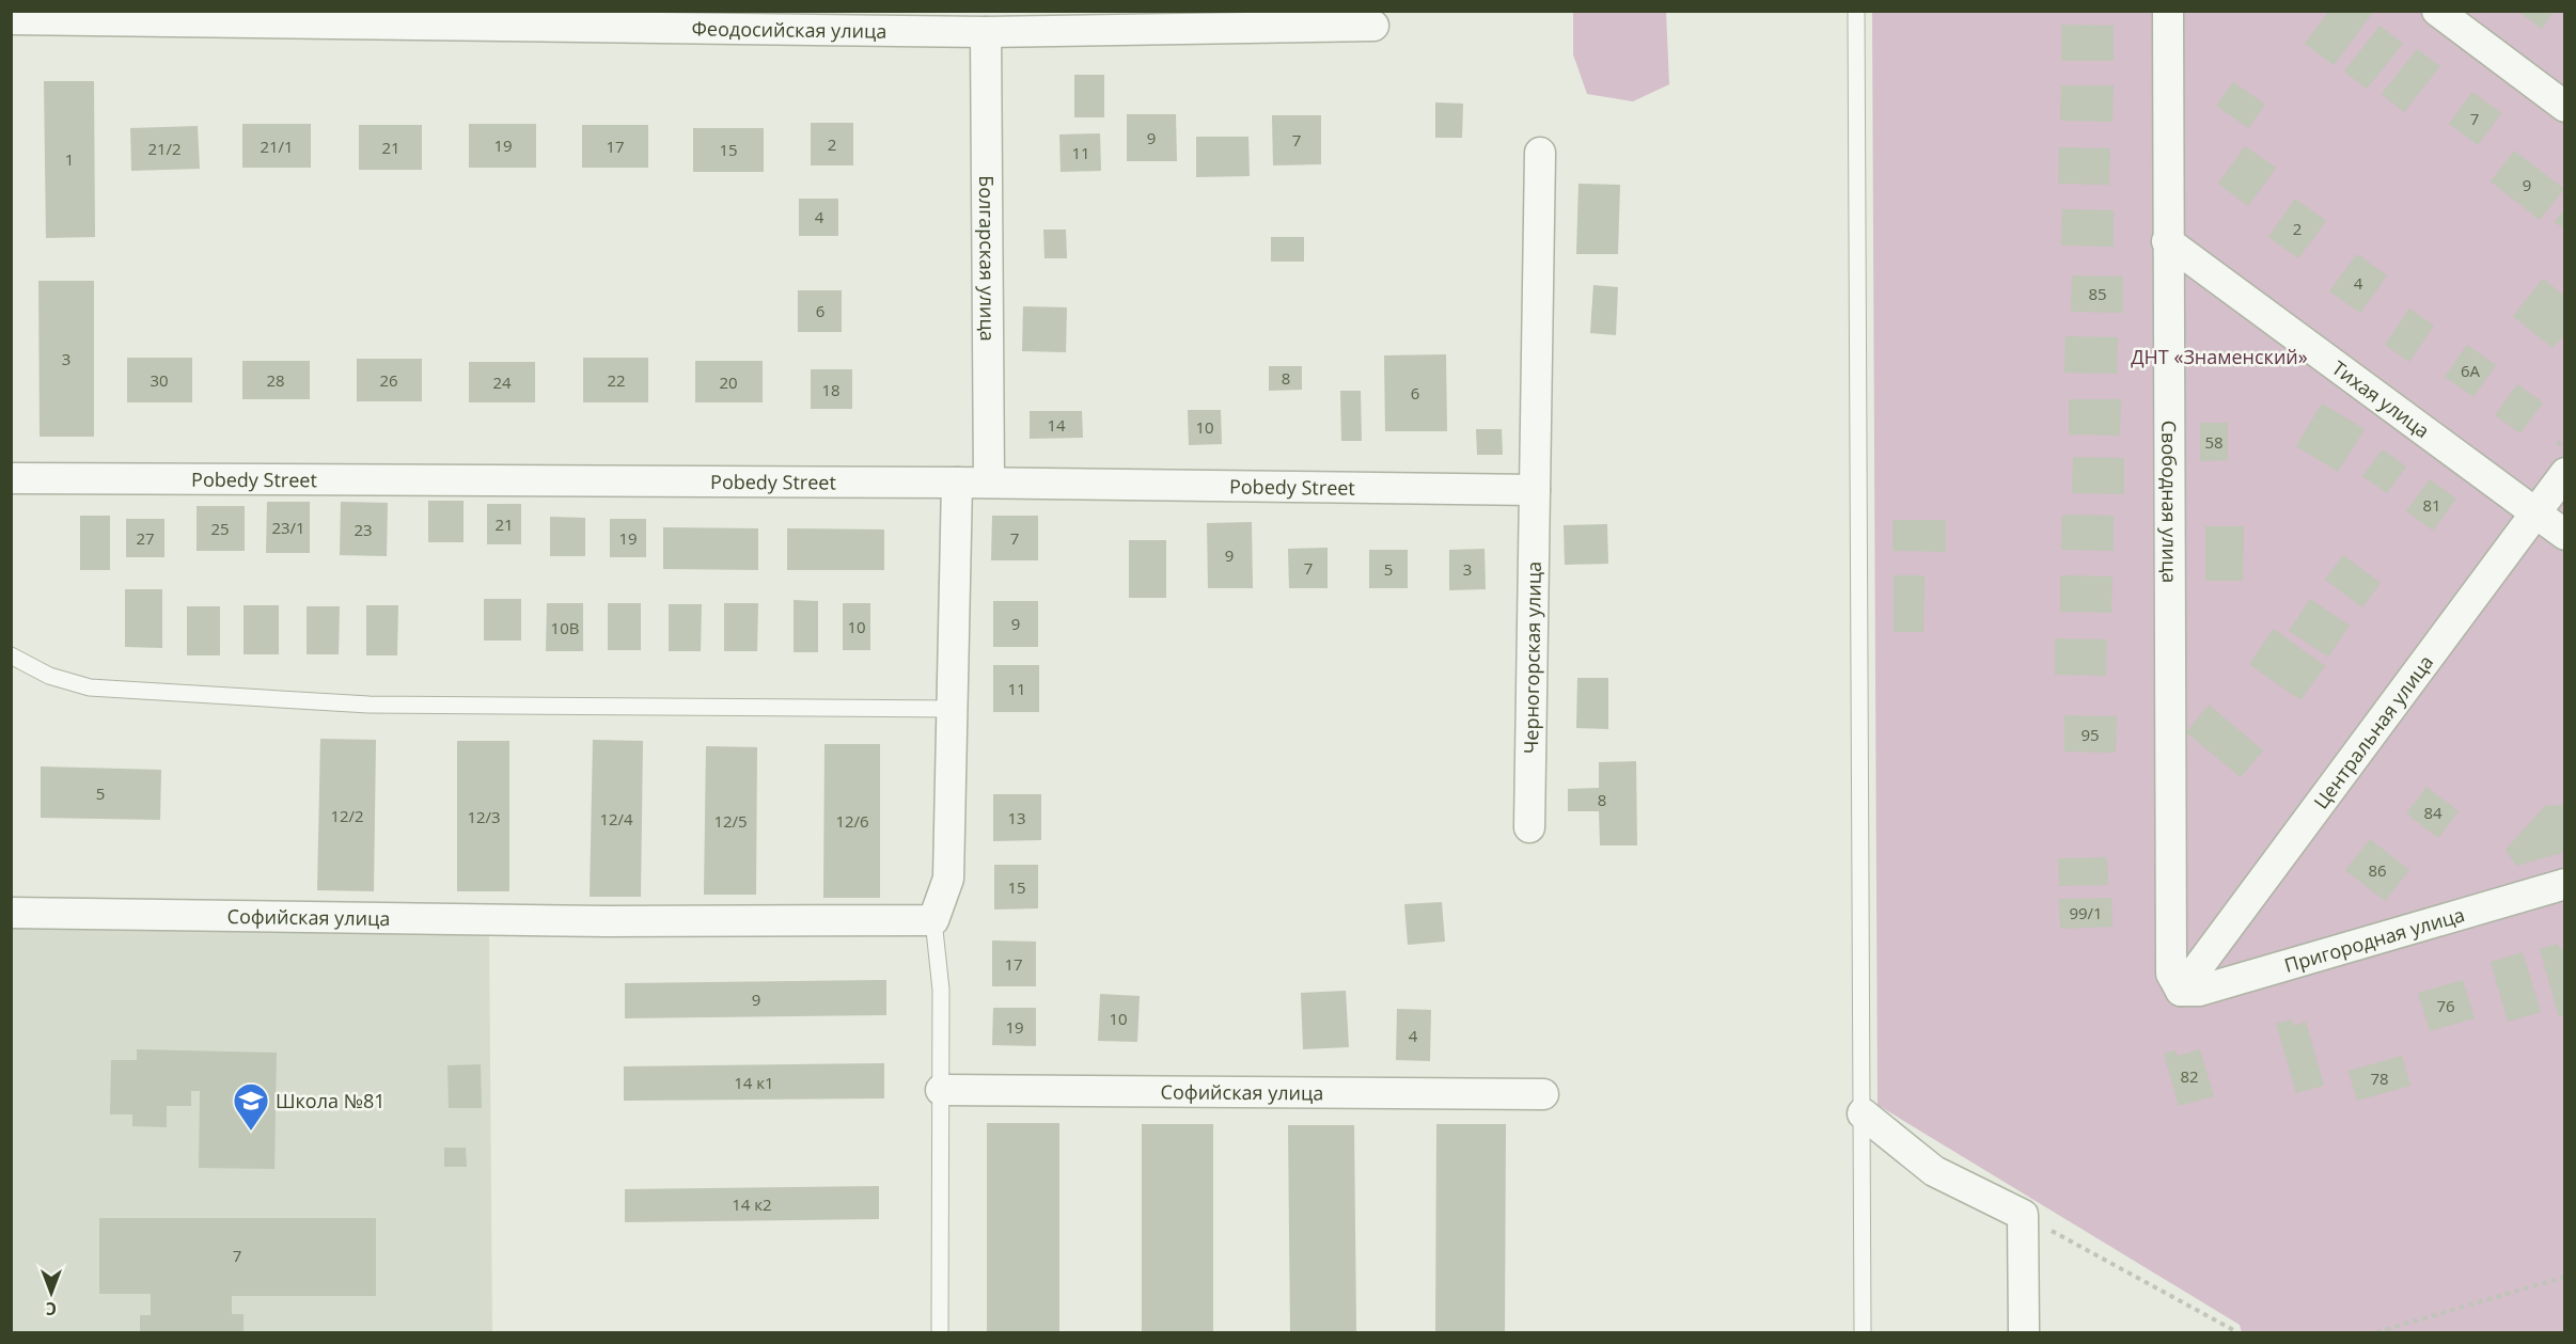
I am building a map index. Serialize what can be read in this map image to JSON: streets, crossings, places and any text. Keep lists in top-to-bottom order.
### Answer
{
  "streets": {
    "street": [
      "Феодосийская улица",
      "Болгарская улица",
      "Тихая улица",
      "Pobedy Street",
      "Свободная улица",
      "Черногорская улица",
      "Центральная улица",
      "Софийская улица",
      "Пригородная улица"
    ]
  },
  "crossings": [
    ["Феодосийская улица", "Болгарская улица"],
    ["Болгарская улица", "Pobedy Street"],
    ["Тихая улица", "Свободная улица"],
    ["Тихая улица", "Центральная улица"],
    ["Pobedy Street", "Черногорская улица"],
    ["Свободная улица", "Центральная улица"],
    ["Свободная улица", "Пригородная улица"],
    ["Центральная улица", "Пригородная улица"]
  ],
  "parks": ["ДНТ «Знаменский»"],
  "places": {
    "school or university": ["Школа №81"]
  },
  "house_numbers": [
    "7",
    "9",
    "7",
    "2",
    "19",
    "21/1",
    "17",
    "21",
    "21/2",
    "15",
    "11",
    "1",
    "9",
    "4",
    "2",
    "4",
    "85",
    "6",
    "3",
    "6А",
    "8",
    "30",
    "28",
    "26",
    "22",
    "24",
    "20",
    "18",
    "6",
    "14",
    "10",
    "58",
    "81",
    "21",
    "23/1",
    "25",
    "23",
    "27",
    "19",
    "7",
    "9",
    "7",
    "5",
    "3",
    "9",
    "10",
    "10В",
    "11",
    "95",
    "5",
    "8",
    "84",
    "12/2",
    "12/3",
    "13",
    "12/4",
    "12/5",
    "12/6",
    "86",
    "15",
    "99/1",
    "17",
    "9",
    "76",
    "10",
    "19",
    "4",
    "82",
    "78",
    "14 к1",
    "14 к2",
    "7"
  ],
  "north": "bottom"
}
